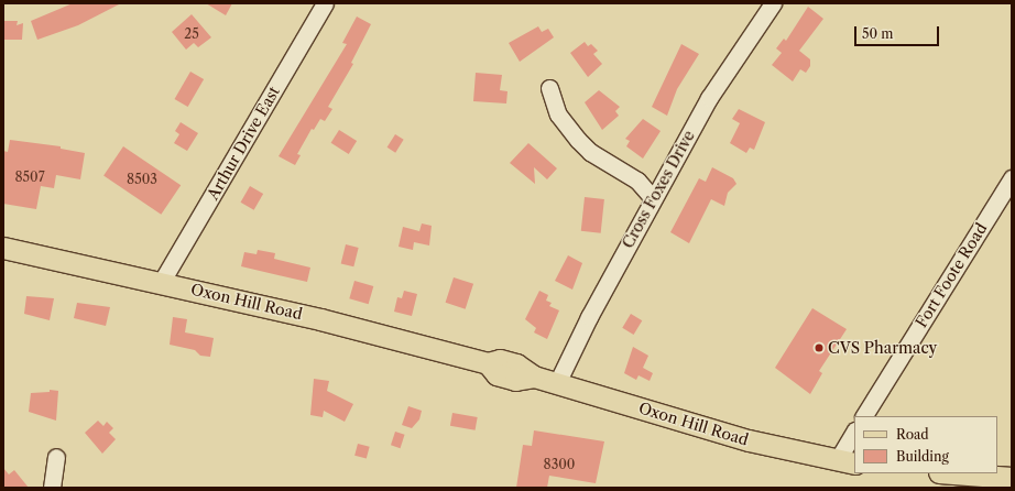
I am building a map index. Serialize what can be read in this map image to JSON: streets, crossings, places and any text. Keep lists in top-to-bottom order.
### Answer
{
  "streets": {
    "main road": ["Oxon Hill Road"],
    "street": ["Arthur Drive East", "Cross Foxes Drive", "Fort Foote Road"]
  },
  "crossings": [
    ["Arthur Drive East", "Oxon Hill Road"],
    ["Cross Foxes Drive", "Oxon Hill Road"]
  ],
  "places": ["CVS Pharmacy"],
  "house_numbers": [
    "25",
    "8507",
    "8503",
    "8300"
  ],
  "legend": ["Road", "Building"],
  "scale_bar": "50 m"
}
